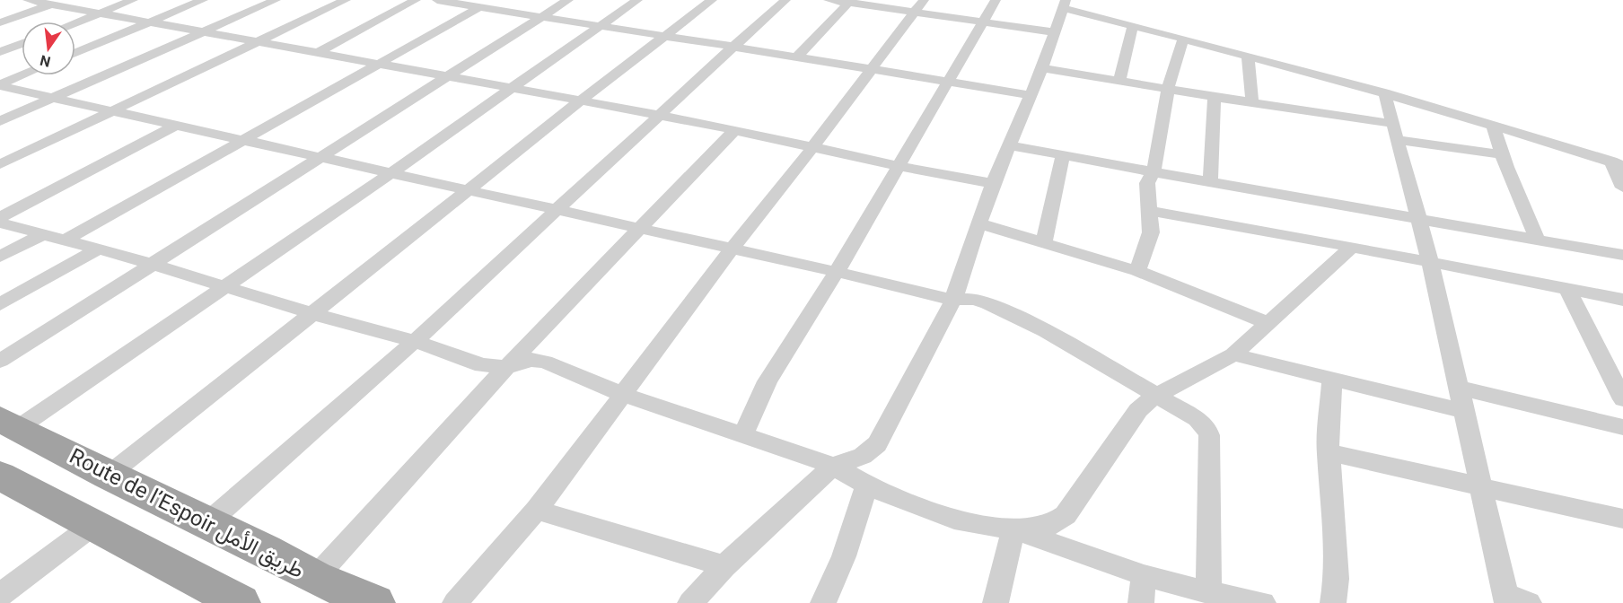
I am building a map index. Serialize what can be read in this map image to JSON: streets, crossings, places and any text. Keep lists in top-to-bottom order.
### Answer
{
  "streets": {
    "highway": ["Route de l’Espoir طريق الأمل"]
  },
  "north": "bottom"
}
